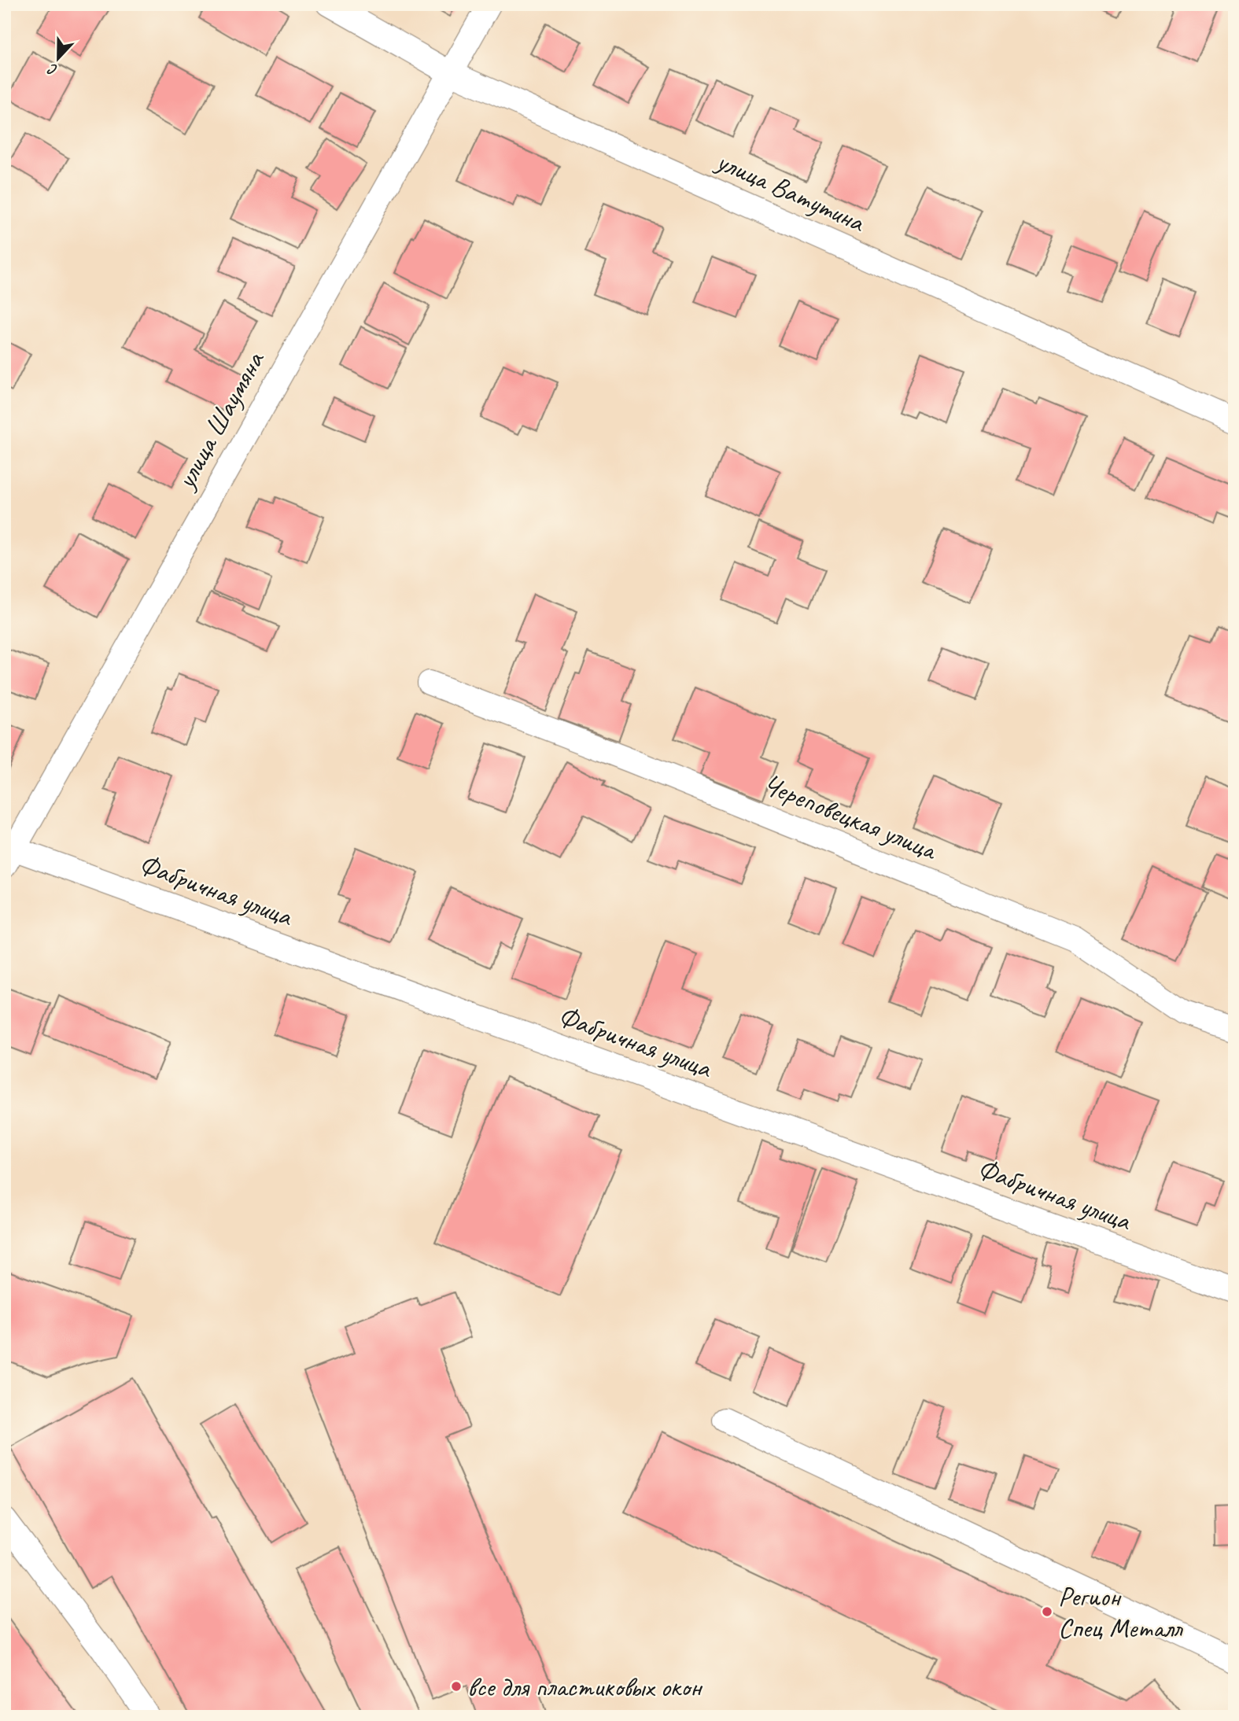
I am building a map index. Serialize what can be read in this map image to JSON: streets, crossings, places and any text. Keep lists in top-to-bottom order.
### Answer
{
  "streets": {
    "street": [
      "улица Ватутина",
      "улица Шаумяна",
      "Череповецкая улица",
      "Фабричная улица"
    ]
  },
  "crossings": [
    ["улица Ватутина", "улица Шаумяна"],
    ["улица Шаумяна", "Фабричная улица"]
  ],
  "places": ["Регион Спец Металл", "все для пластиковых окон"],
  "north": "bottom"
}
